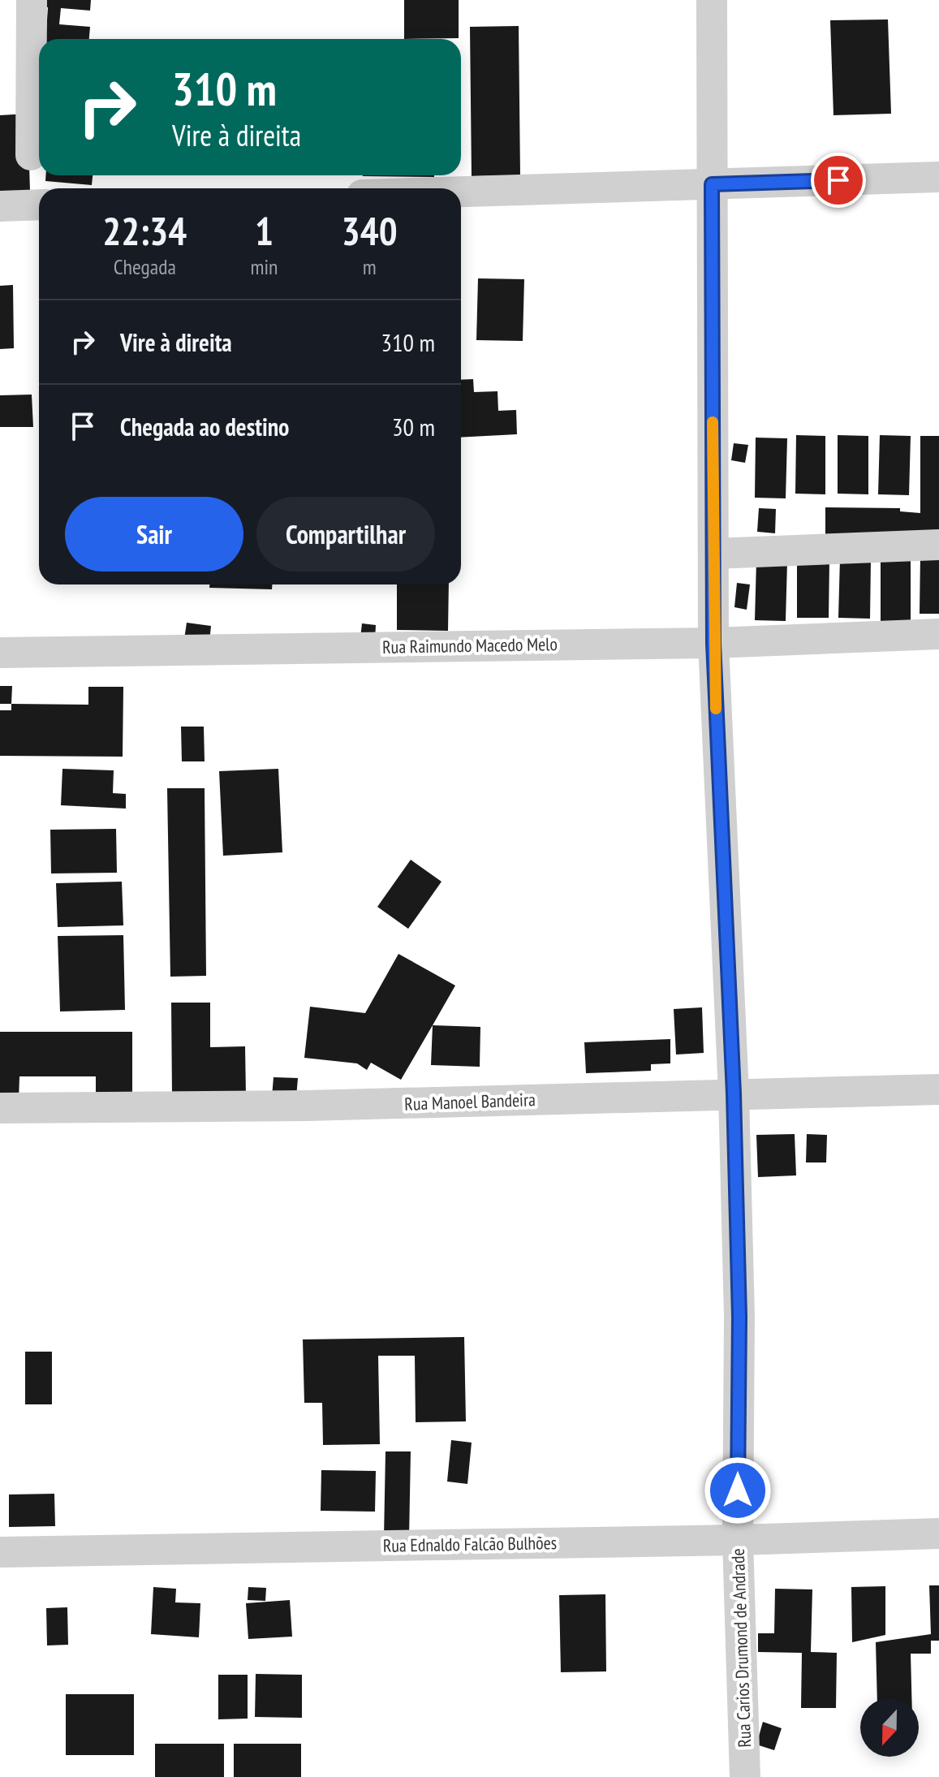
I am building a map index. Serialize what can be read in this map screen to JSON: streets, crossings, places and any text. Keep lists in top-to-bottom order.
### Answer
{
  "streets": {
    "street": [
      "Rua Raimundo Macedo Melo",
      "Rua Manoel Bandeira",
      "Rua Ednaldo Falcão Bulhões",
      "Rua Carios Drumond de Andrade"
    ]
  },
  "crossings": [
    ["Rua Raimundo Macedo Melo", "Rua Carios Drumond de Andrade"],
    ["Rua Manoel Bandeira", "Rua Carios Drumond de Andrade"],
    ["Rua Ednaldo Falcão Bulhões", "Rua Carios Drumond de Andrade"]
  ],
  "north": "bottom",
  "page": {
    "turn": ["310 m", "Vire à direita"],
    "eta": [
      "22:34",
      "Chegada",
      "1",
      "min",
      "340",
      "m"
    ],
    "list": [
      {
        "name": "Vire à direita",
        "value": "310 m"
      },
      {
        "name": "Chegada ao destino",
        "value": "30 m"
      }
    ],
    "buttons": ["Sair", "Compartilhar"]
  }
}
